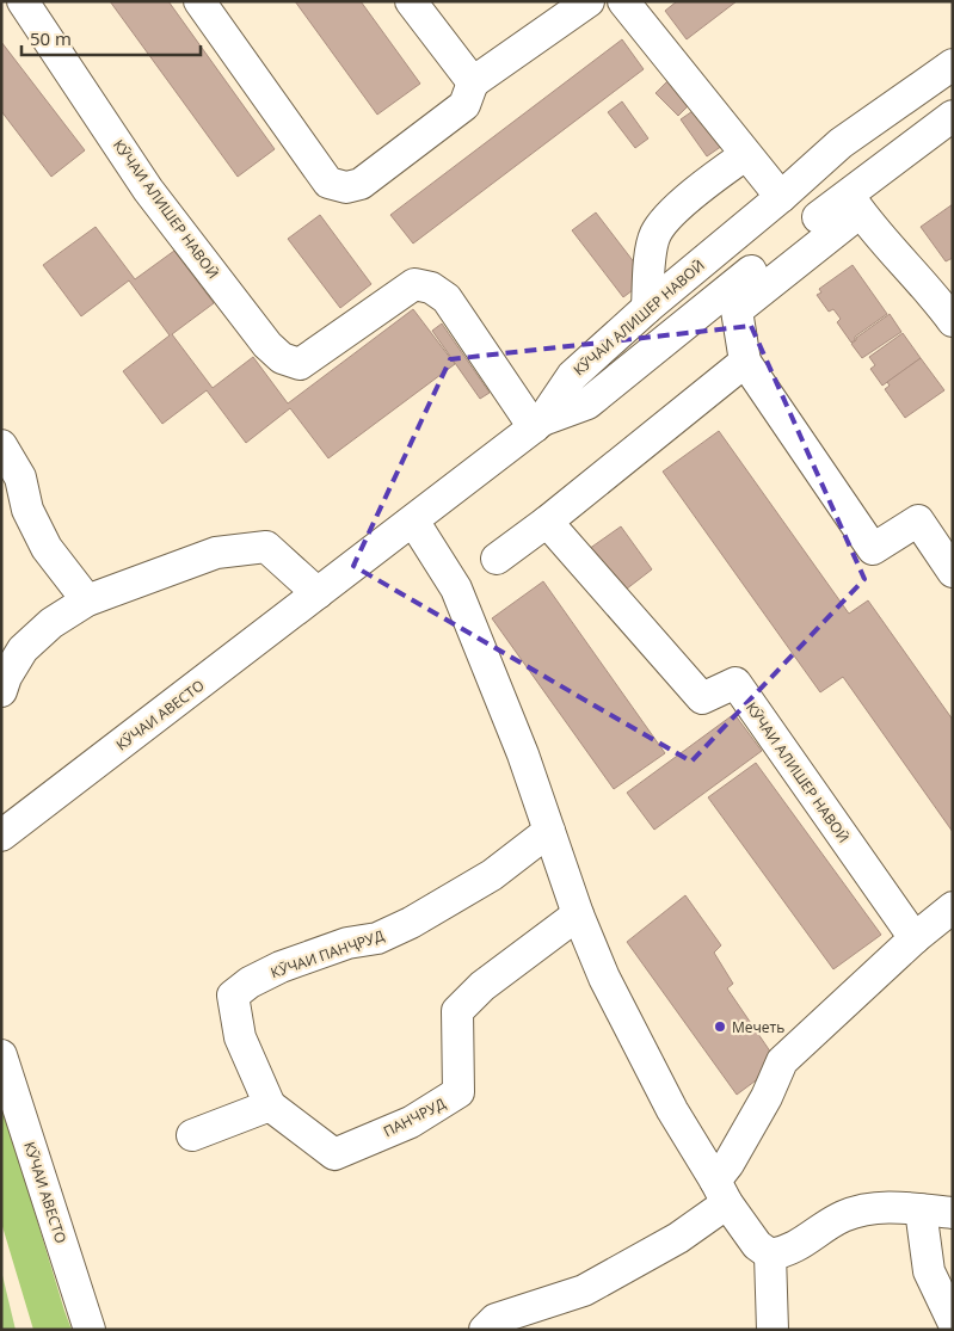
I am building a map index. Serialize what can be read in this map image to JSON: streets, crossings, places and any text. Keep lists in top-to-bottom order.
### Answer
{
  "streets": {
    "street": [
      "КӮЧАИ АЛИШЕР НАВОӢ",
      "КӮЧАИ АВЕСТО",
      "КӮЧАИ ПАНҶРУД",
      "ПАНЧРУД"
    ]
  },
  "crossings": [
    ["КӮЧАИ АЛИШЕР НАВОӢ", "КӮЧАИ АВЕСТО"],
    ["КӮЧАИ ПАНҶРУД", "ПАНЧРУД"]
  ],
  "places": ["Мечеть"],
  "scale_bar": "50 m"
}
